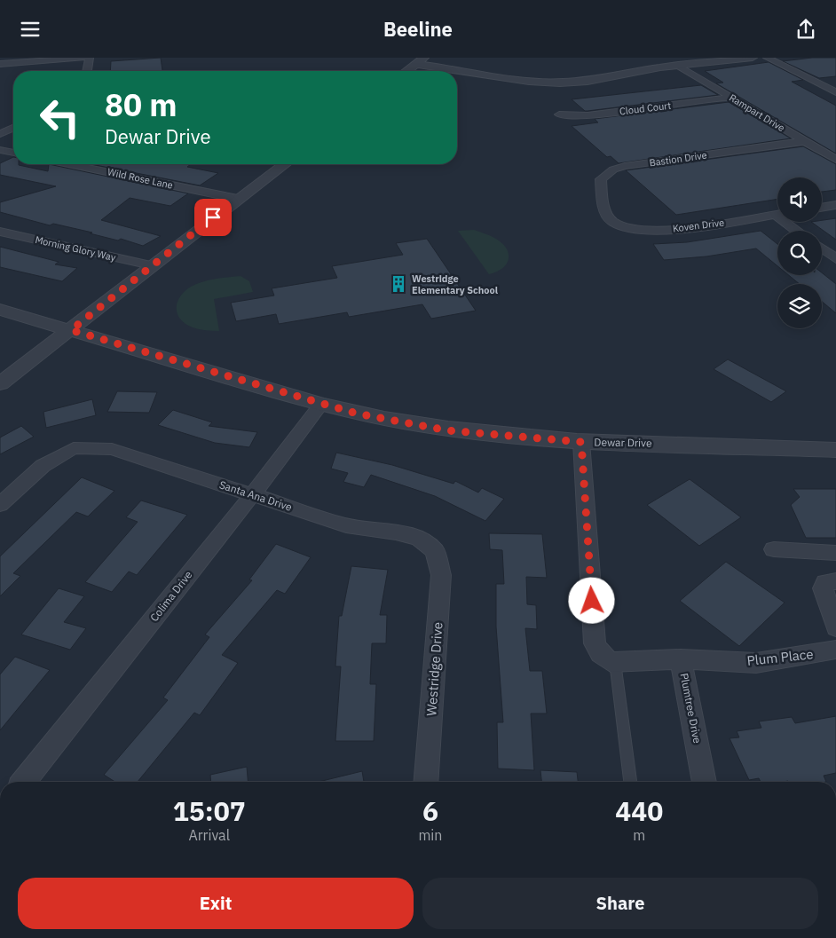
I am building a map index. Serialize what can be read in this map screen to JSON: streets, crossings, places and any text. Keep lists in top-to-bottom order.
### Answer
{
  "streets": {
    "street": [
      "Cloud Court",
      "Rampart Drive",
      "Bastion Drive",
      "Wild Rose Lane",
      "Koven Drive",
      "Morning Glory Way",
      "Dewar Drive",
      "Santa Ana Drive",
      "Colima Drive",
      "Plum Place",
      "Westridge Drive",
      "Plumtree Drive"
    ]
  },
  "crossings": [
    ["Cloud Court", "Rampart Drive"],
    ["Rampart Drive", "Bastion Drive"],
    ["Bastion Drive", "Koven Drive"],
    ["Dewar Drive", "Colima Drive"],
    ["Santa Ana Drive", "Colima Drive"],
    ["Santa Ana Drive", "Westridge Drive"],
    ["Plum Place", "Plumtree Drive"]
  ],
  "places": {
    "building": ["Westridge Elementary School"]
  },
  "page": {
    "header": "Beeline",
    "turn": ["80 m", "Dewar Drive"],
    "eta": [
      "15:07",
      "Arrival",
      "6",
      "min",
      "440",
      "m"
    ],
    "buttons": ["Exit", "Share"]
  }
}
